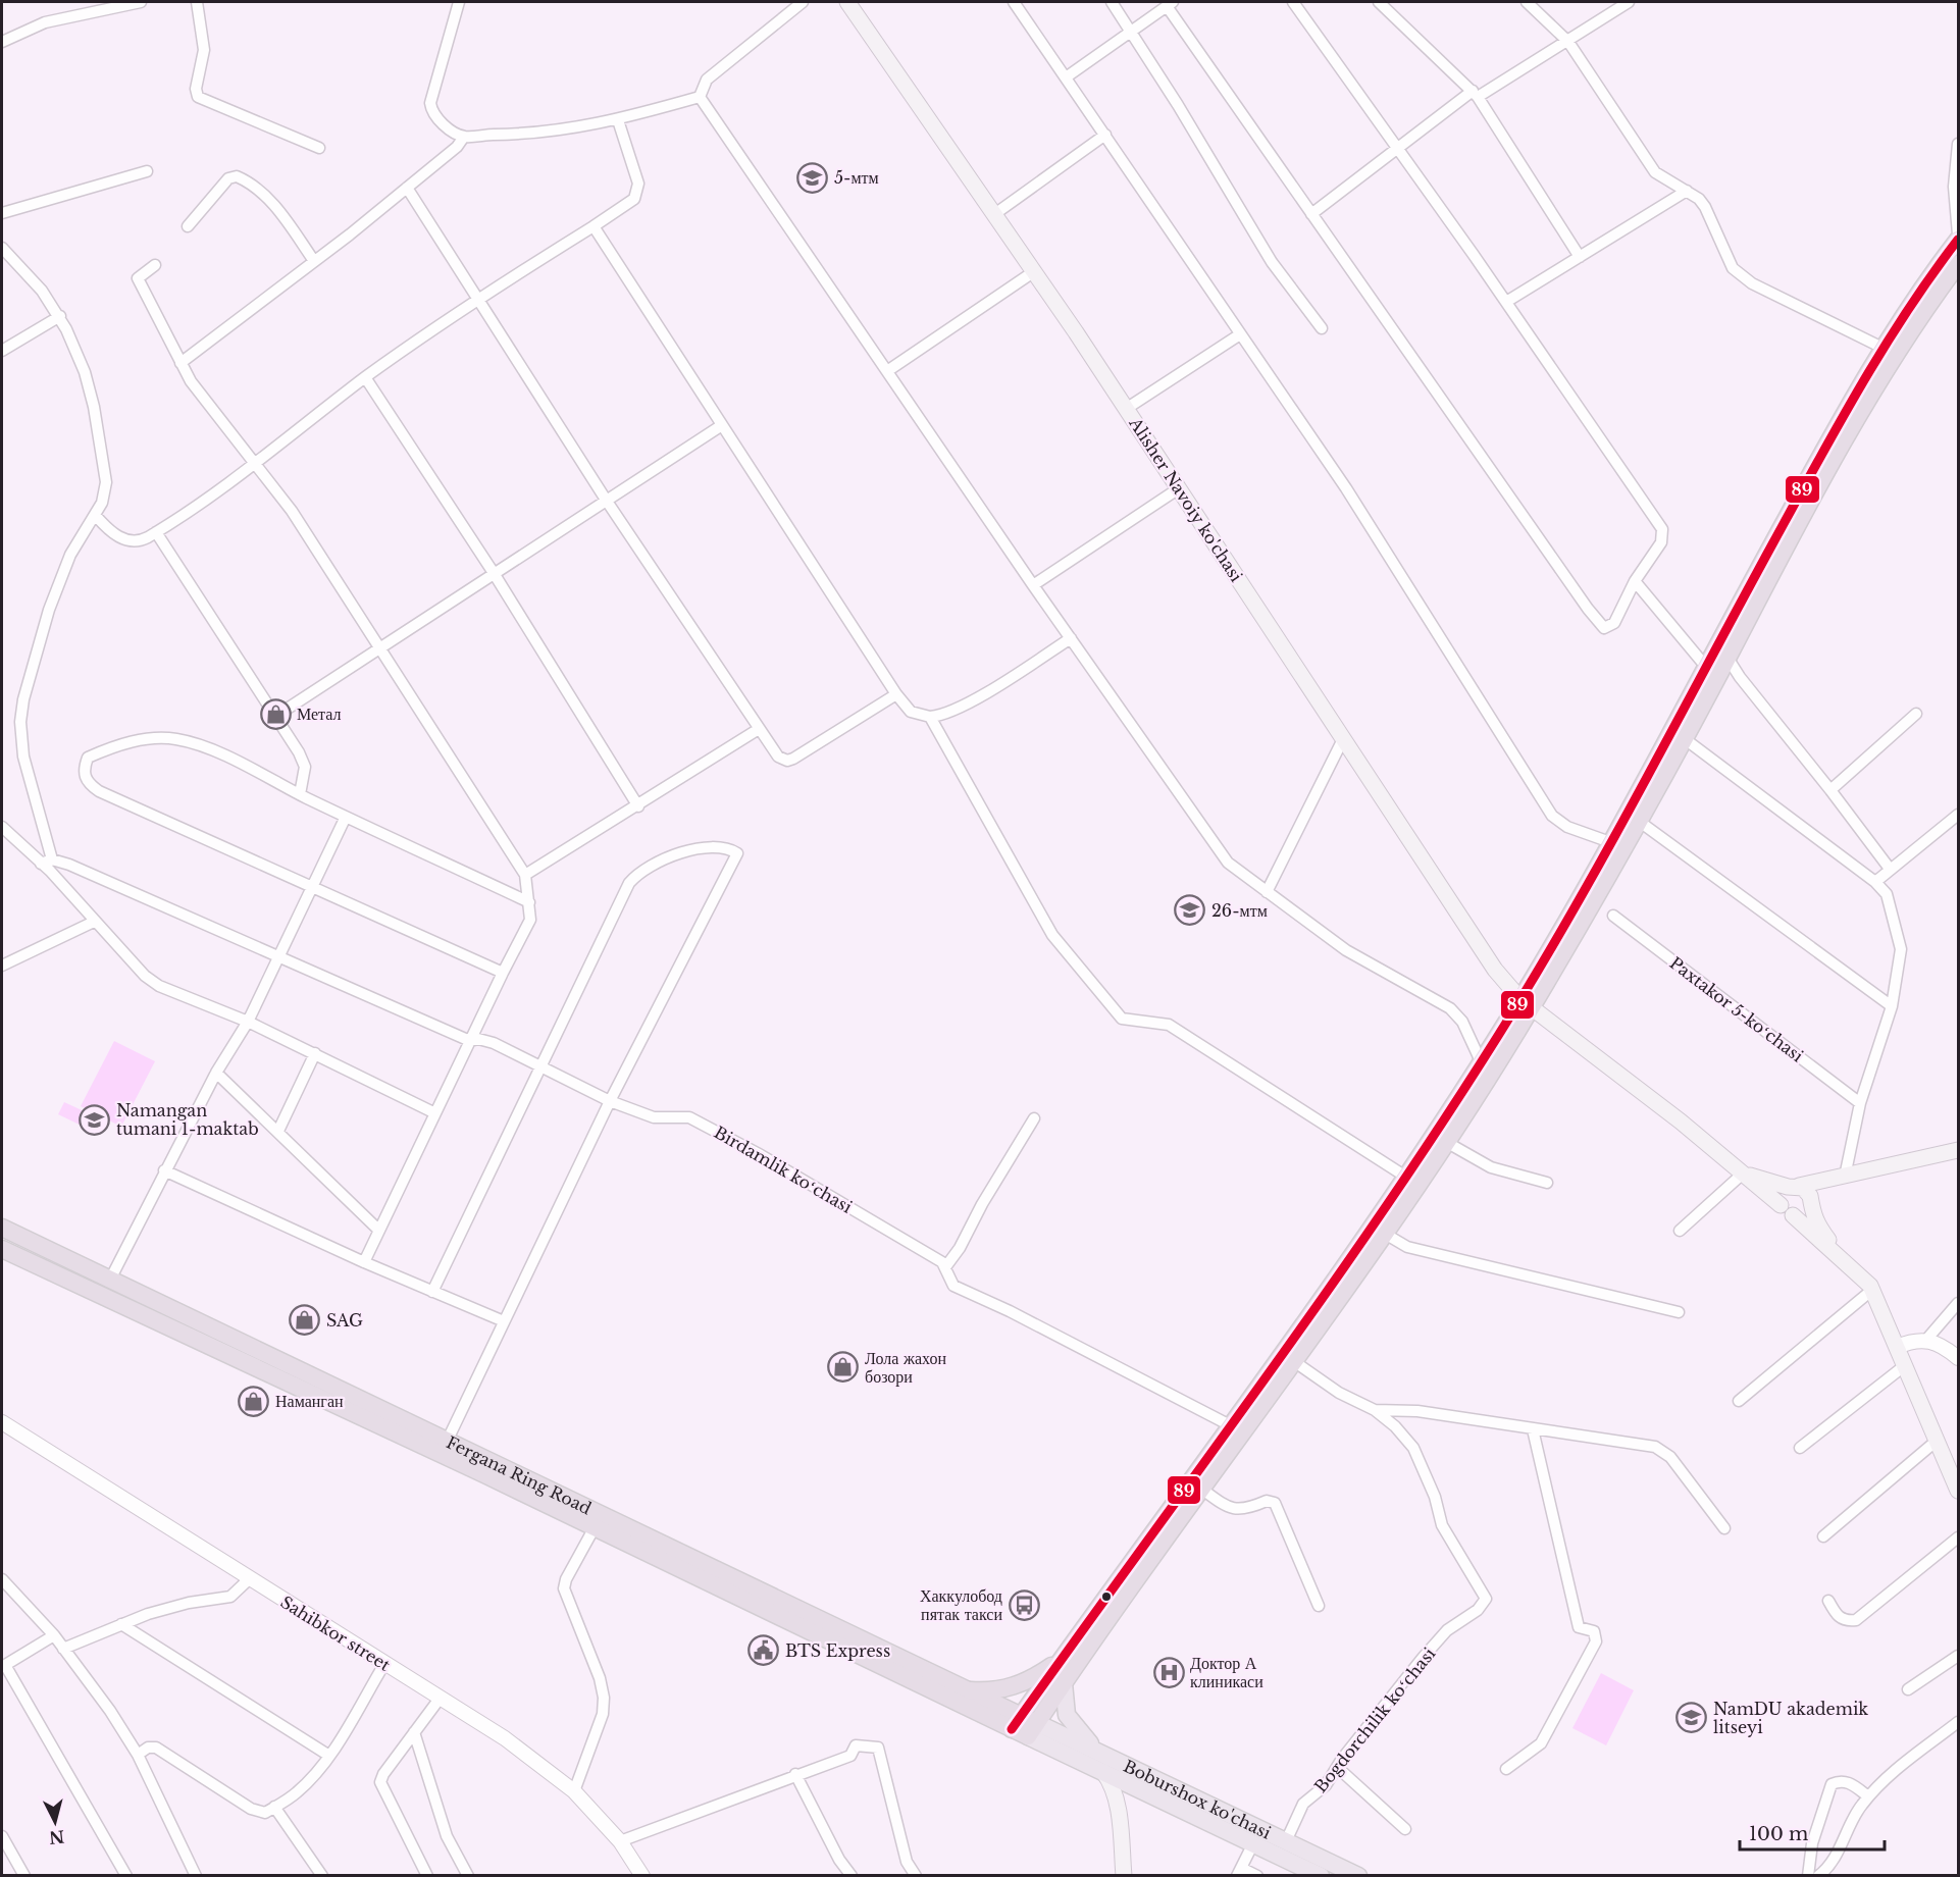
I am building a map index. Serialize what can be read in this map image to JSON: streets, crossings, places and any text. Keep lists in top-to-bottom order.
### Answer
{
  "streets": {
    "highway": ["Fergana Ring Road"],
    "main road": ["Alisher Navoiy ko'chasi", "Boburshox ko'chasi"],
    "street": [
      "Paxtakor 5-koʻchasi",
      "Birdamlik koʻchasi",
      "Sahibkor street",
      "Bogdorchilik koʻchasi"
    ]
  },
  "crossings": [
    ["Fergana Ring Road", "Boburshox ko'chasi"],
    ["Bogdorchilik koʻchasi", "Boburshox ko'chasi"]
  ],
  "places": {
    "school or university": [
      "5-мтм",
      "26-мтм",
      "Namangan tumani 1-maktab",
      "NamDU akademik litseyi"
    ],
    "shop": [
      "Метал",
      "SAG",
      "Лола жахон бозори",
      "Наманган"
    ],
    "bus stop": ["Хаккулобод пятак такси"],
    "public building": ["BTS Express"],
    "hospital": ["Доктор А клиникаси"]
  },
  "lines": ["transit line 89"],
  "scale_bar": "100 m",
  "north": "bottom"
}
